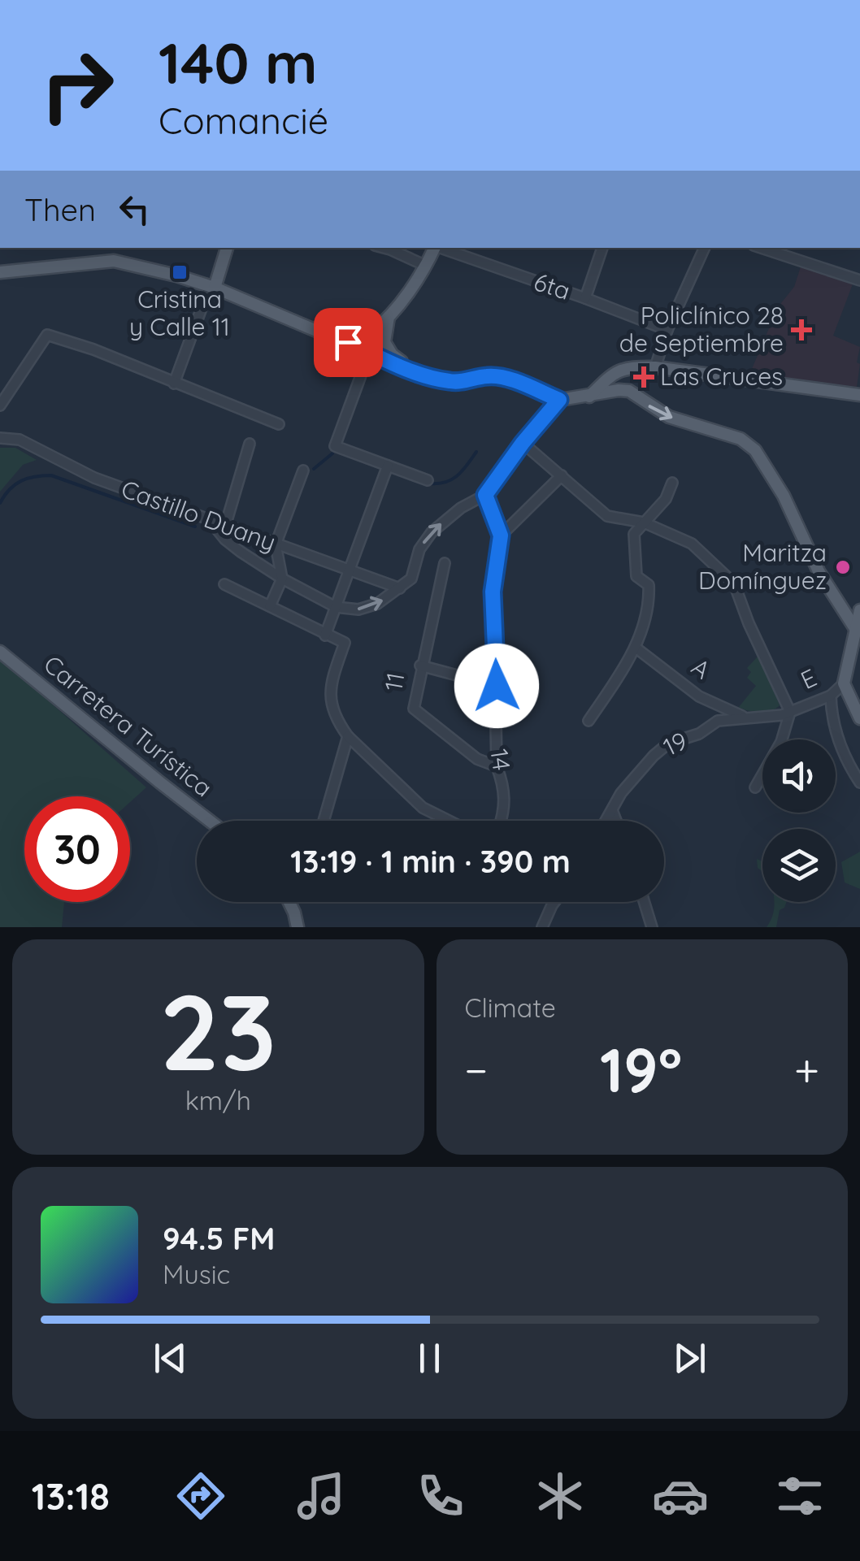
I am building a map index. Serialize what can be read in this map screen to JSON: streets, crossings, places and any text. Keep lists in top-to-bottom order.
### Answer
{
  "streets": {
    "main road": ["Carretera Turística"],
    "street": [
      "6ta",
      "Castillo Duany",
      "A",
      "E",
      "11",
      "19",
      "14"
    ]
  },
  "crossings": [
    ["A", "19"],
    ["E", "19"],
    ["11", "14"]
  ],
  "places": {
    "transit": ["Cristina y Calle 11"],
    "health": ["Policlínico 28 de Septiembre", "Las Cruces"],
    "other": ["Maritza Domínguez"]
  },
  "page": {
    "turn": ["140 m", "Comancié"],
    "then": "Then",
    "limit": "30",
    "trip": "13:19 · 1 min · 390 m",
    "tile": [
      ["23", "km/h"],
      "Climate"
    ],
    "heat": ["−", "19°", "+"],
    "song": ["94.5 FM", "Music"],
    "tabs": "13:18"
  }
}
